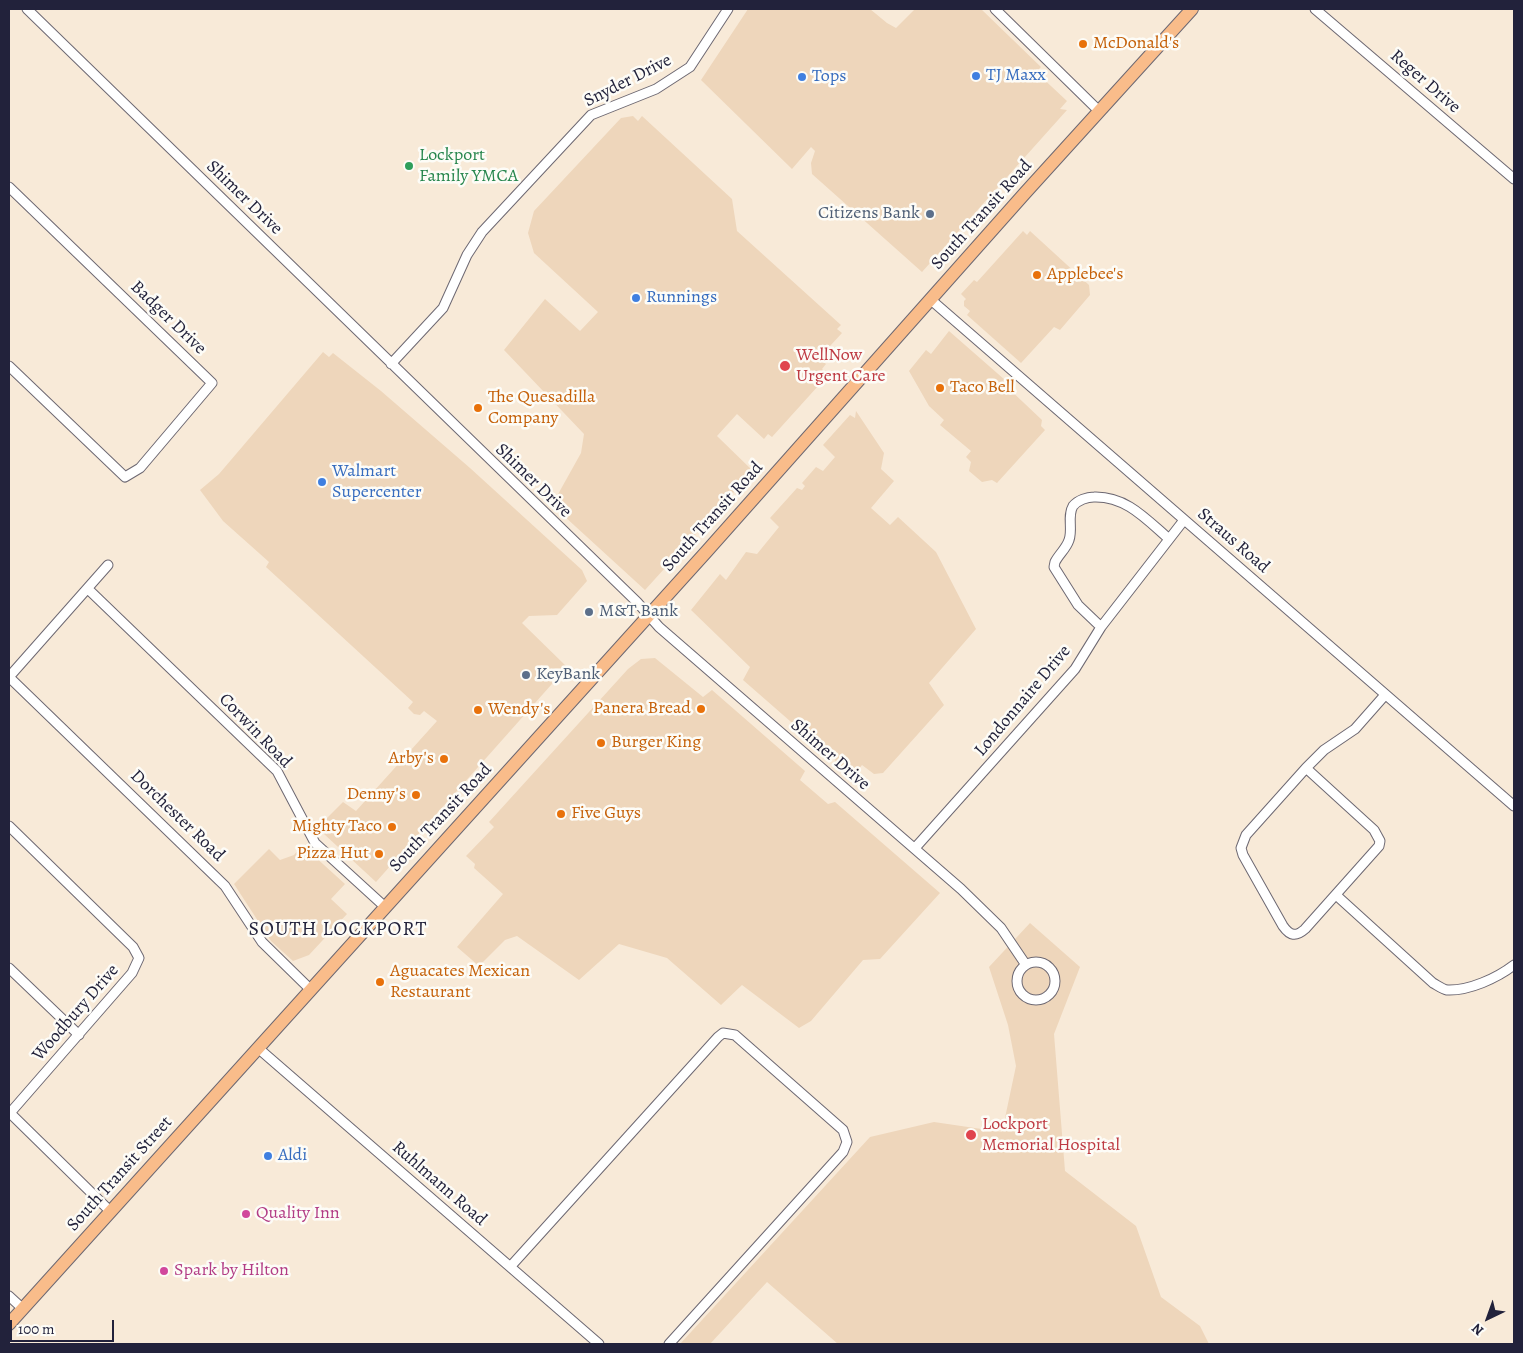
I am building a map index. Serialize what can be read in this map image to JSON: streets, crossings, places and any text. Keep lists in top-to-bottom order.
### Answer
{
  "streets": {
    "highway": ["South Transit Road", "South Transit Street"],
    "street": [
      "Snyder Drive",
      "Reger Drive",
      "Shimer Drive",
      "Badger Drive",
      "Straus Road",
      "Londonnaire Drive",
      "Corwin Road",
      "Dorchester Road",
      "Woodbury Drive",
      "Ruhlmann Road"
    ]
  },
  "crossings": [
    ["Snyder Drive", "Shimer Drive"],
    ["Shimer Drive", "South Transit Road"],
    ["Shimer Drive", "Londonnaire Drive"],
    ["South Transit Road", "Straus Road"],
    ["South Transit Road", "Corwin Road"],
    ["South Transit Road", "Dorchester Road"],
    ["South Transit Road", "South Transit Street"],
    ["South Transit Road", "Ruhlmann Road"],
    ["Straus Road", "Londonnaire Drive"],
    ["South Transit Street", "Ruhlmann Road"]
  ],
  "districts": ["SOUTH LOCKPORT"],
  "places": [
    "McDonald's",
    "TJ Maxx",
    "Tops",
    "Lockport Family YMCA",
    "Citizens Bank",
    "Applebee's",
    "Runnings",
    "WellNow Urgent Care",
    "Taco Bell",
    "The Quesadilla Company",
    "Walmart Supercenter",
    "M&T Bank",
    "KeyBank",
    "Panera Bread",
    "Wendy's",
    "Burger King",
    "Arby's",
    "Denny's",
    "Five Guys",
    "Mighty Taco",
    "Pizza Hut",
    "Aguacates Mexican Restaurant",
    "Lockport Memorial Hospital",
    "Aldi",
    "Quality Inn",
    "Spark by Hilton"
  ],
  "scale_bar": "100 m",
  "north": "bottom left"
}
